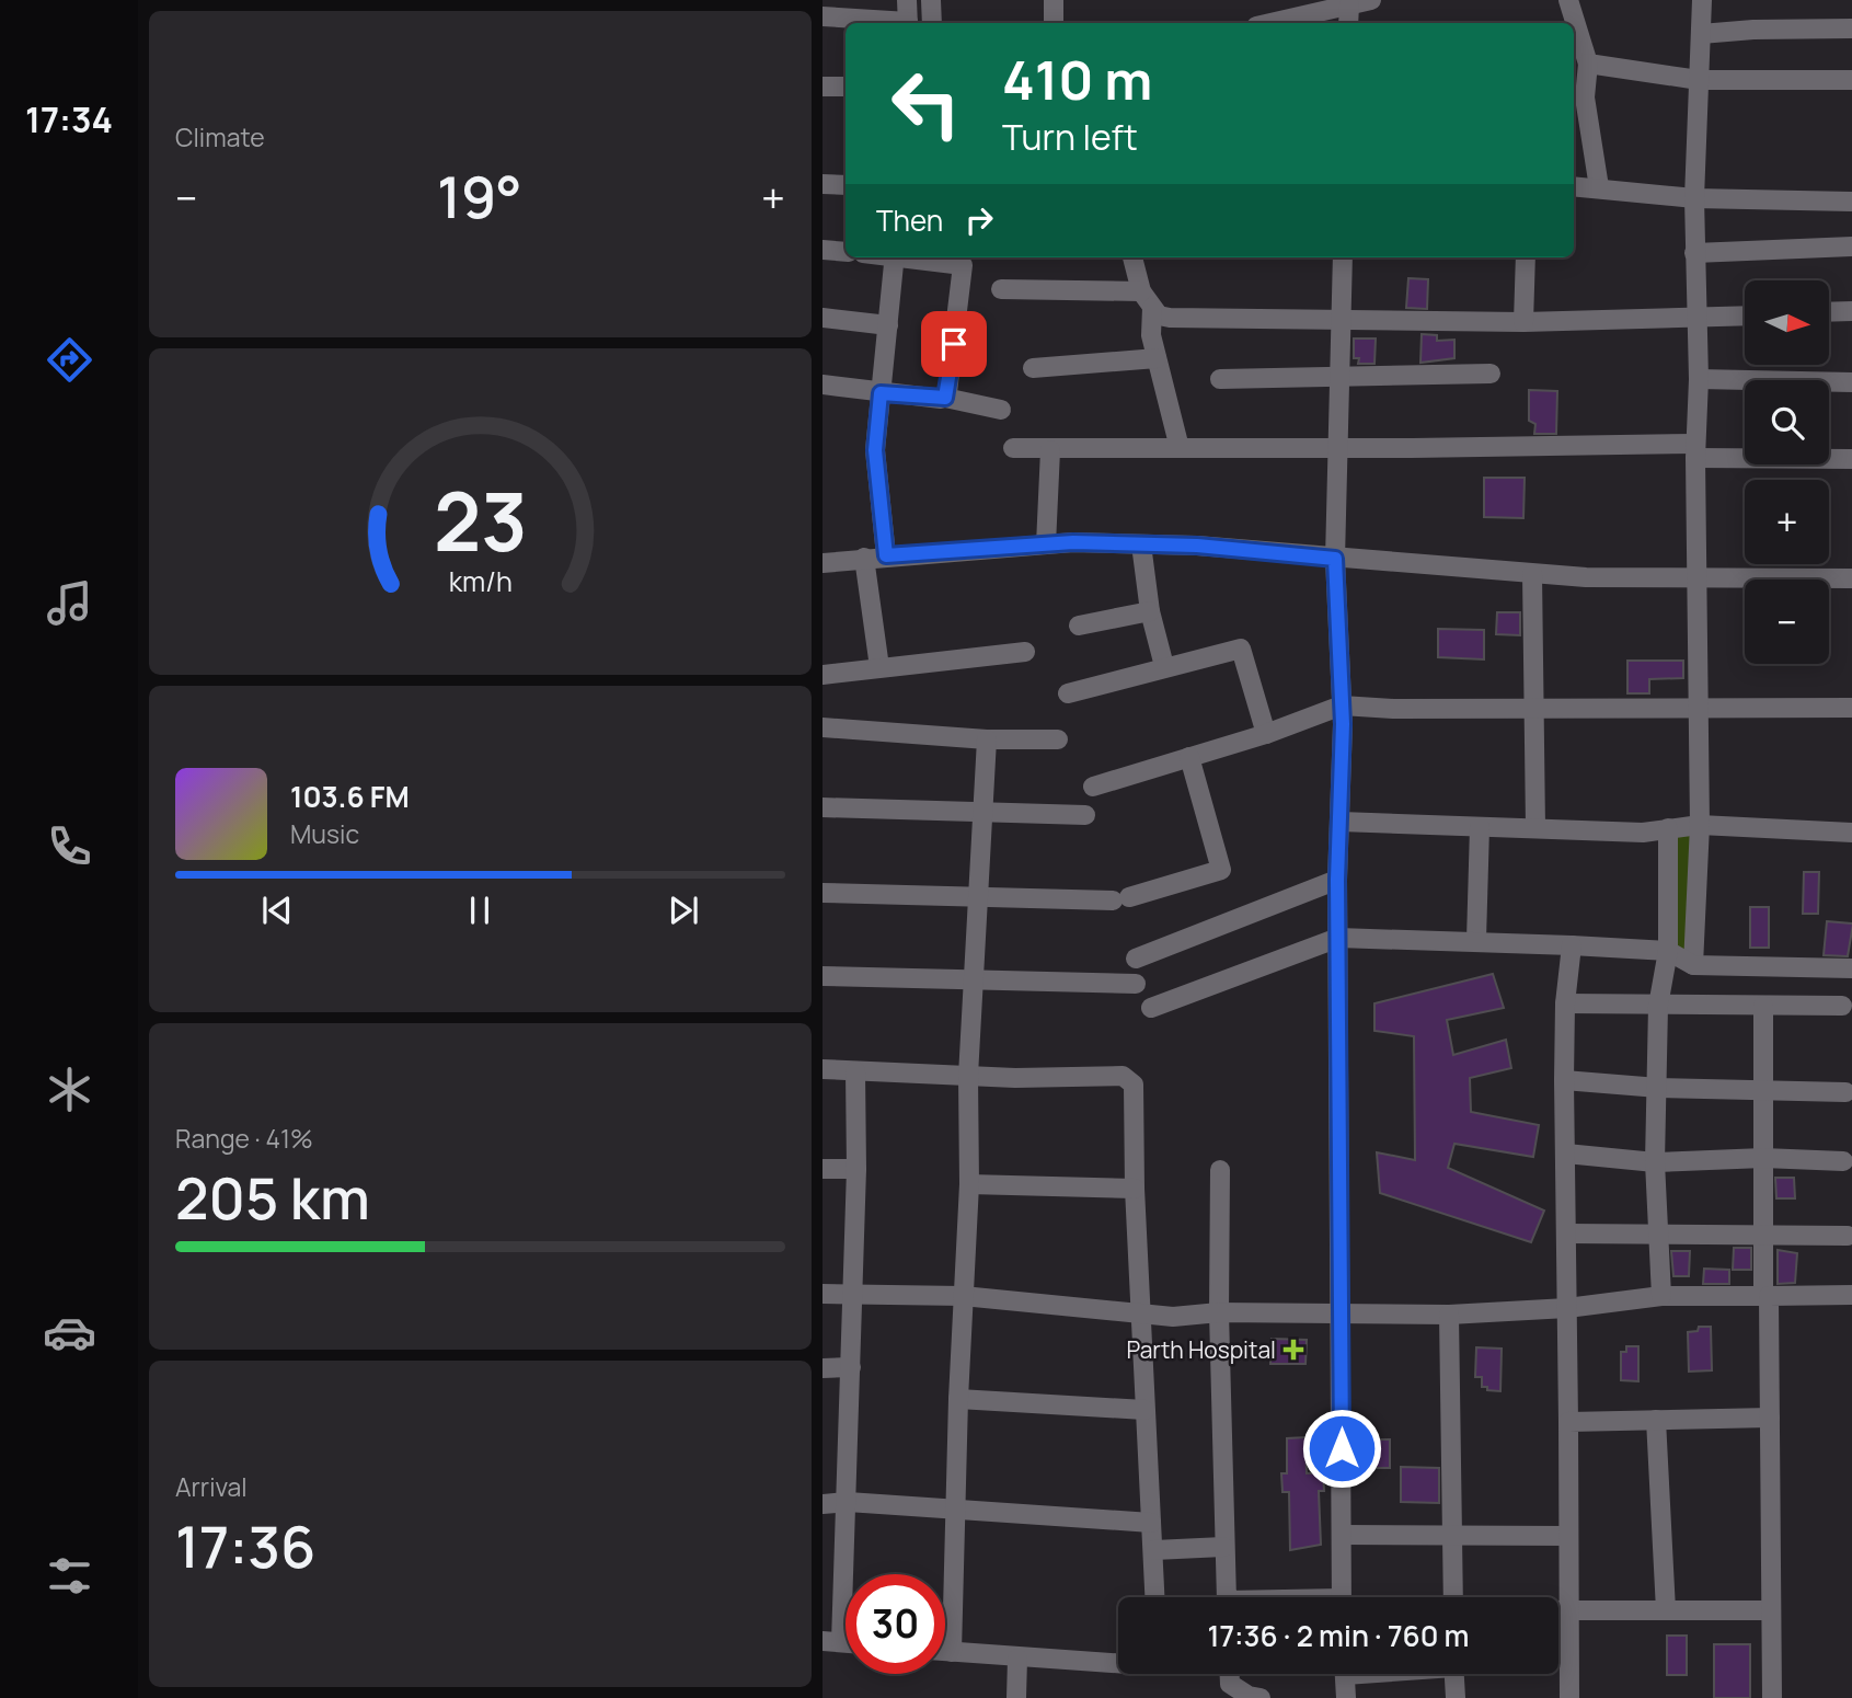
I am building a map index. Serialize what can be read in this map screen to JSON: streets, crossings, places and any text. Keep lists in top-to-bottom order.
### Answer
{
  "places": {
    "health": ["Parth Hospital"]
  },
  "north": "right",
  "page": {
    "tabs": "17:34",
    "tile": [
      "Climate",
      ["Range · 41%", "205 km"],
      ["Arrival", "17:36"]
    ],
    "turn": ["410 m", "Turn left"],
    "heat": ["−", "19°", "+"],
    "then": "Then",
    "map_buttons": ["+", "−"],
    "song": ["103.6 FM", "Music"],
    "limit": "30",
    "trip": "17:36 · 2 min · 760 m",
    "gauge": ["23", "km/h"]
  }
}
